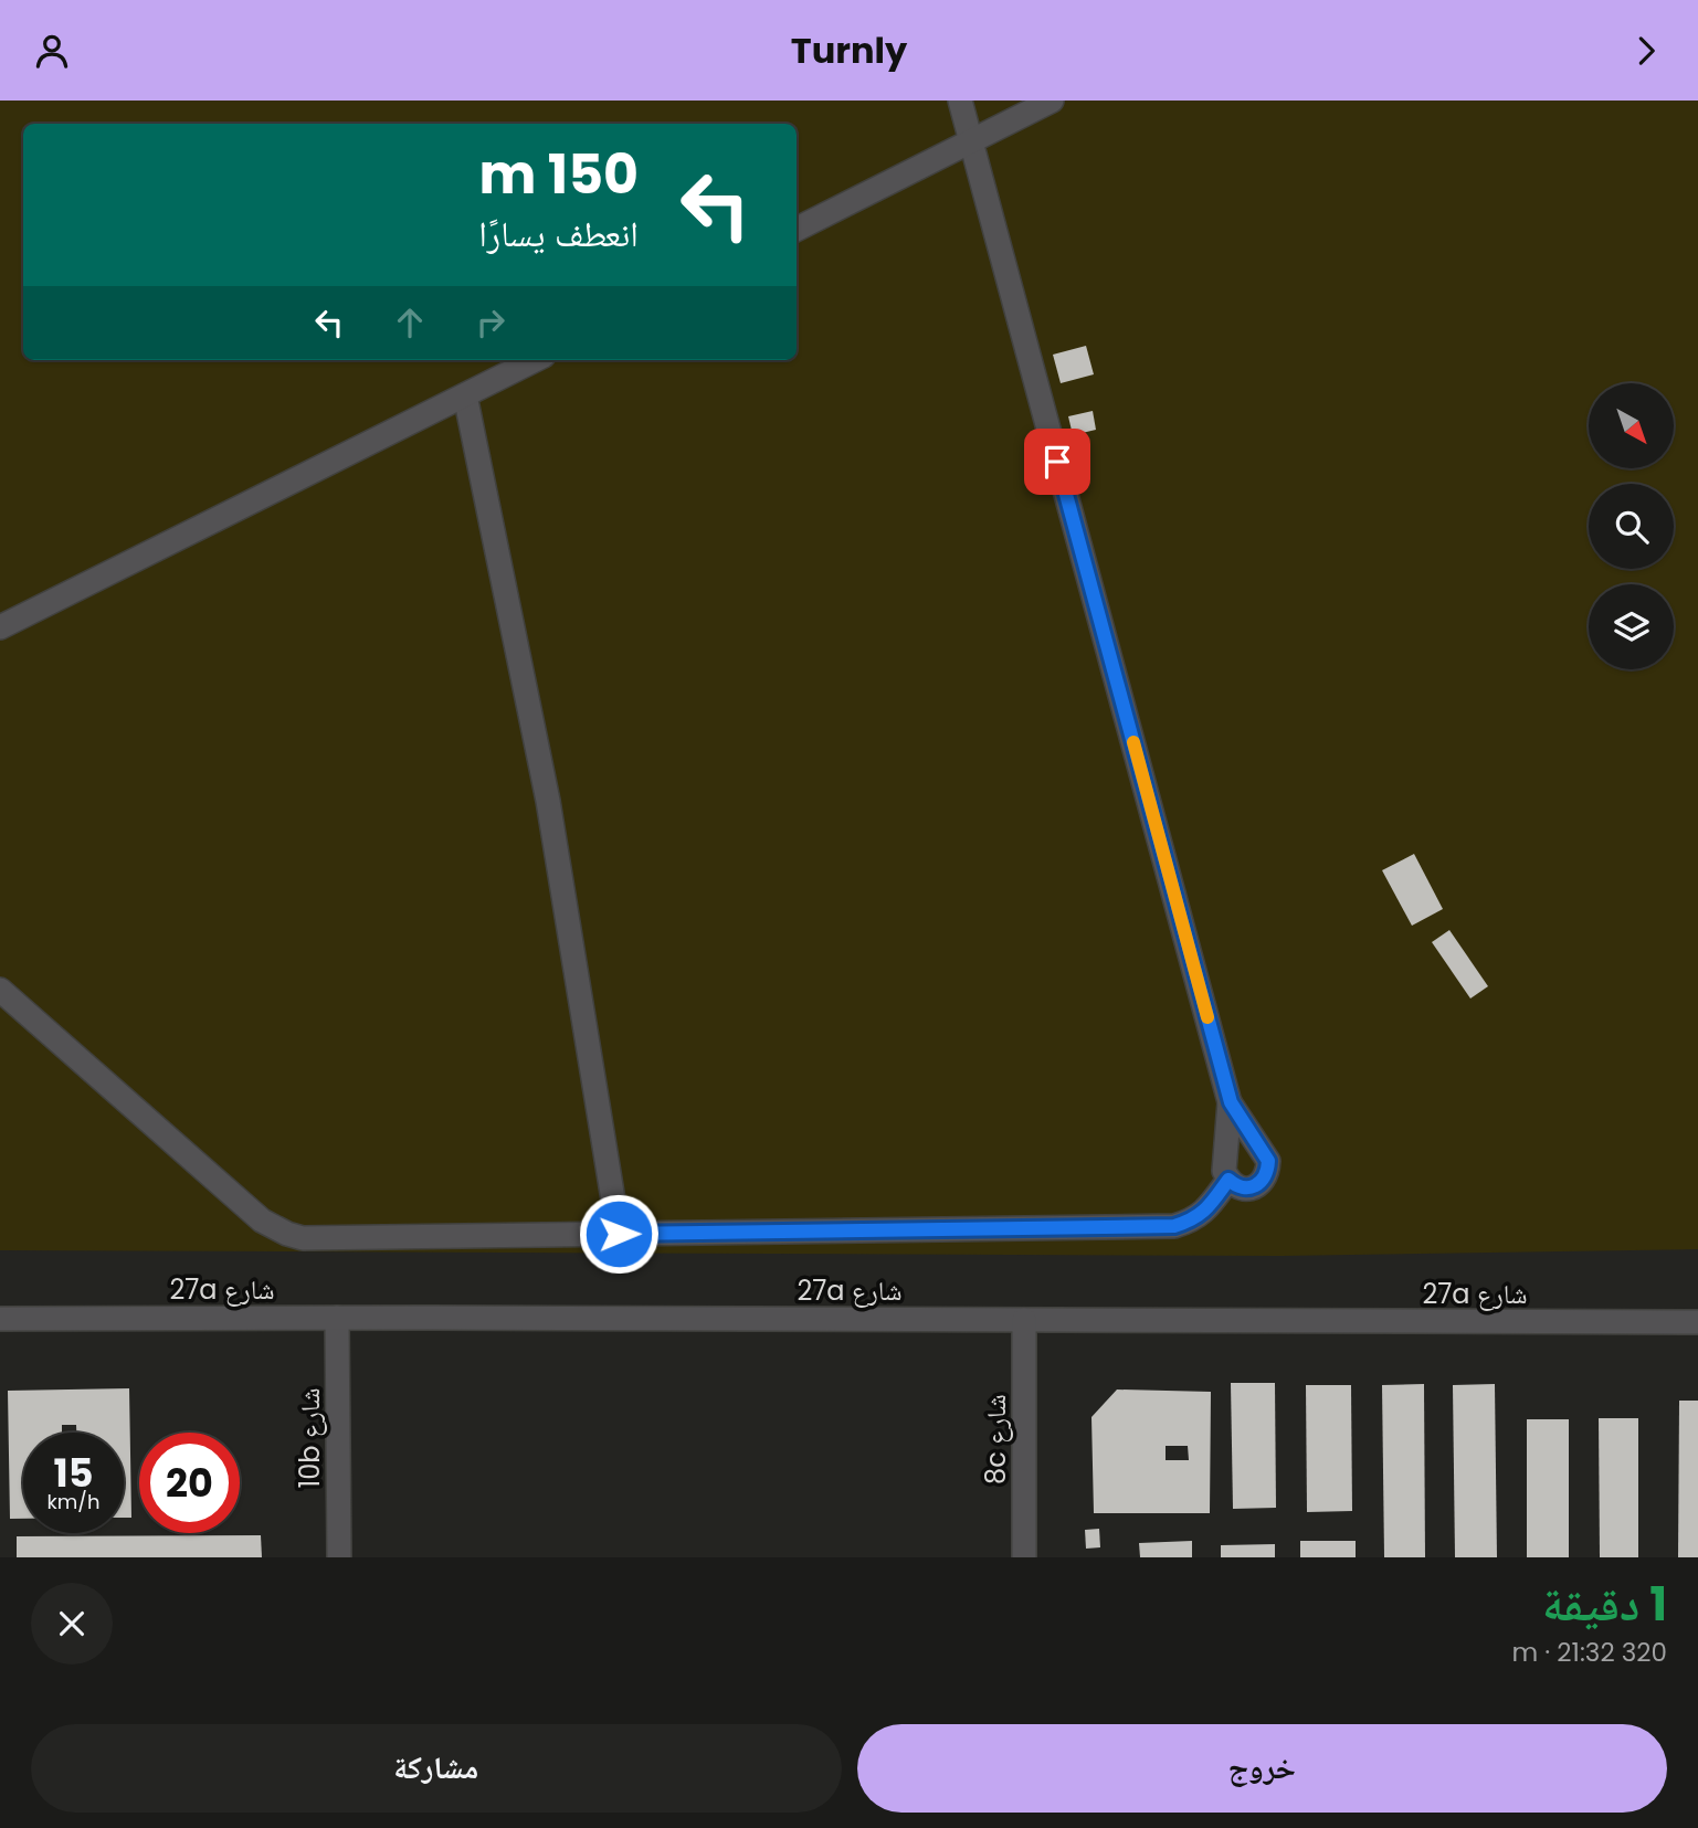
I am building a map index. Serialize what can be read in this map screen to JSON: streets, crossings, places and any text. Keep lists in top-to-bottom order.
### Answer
{
  "streets": {
    "street": ["27a شارع", "10b شارع", "8c شارع"]
  },
  "crossings": [
    ["27a شارع", "10b شارع"],
    ["27a شارع", "8c شارع"]
  ],
  "north": "bottom right",
  "page": {
    "header": "Turnly",
    "turn": ["150 m", "انعطف يسارًا"],
    "speed": "15 km/h",
    "limit": "20",
    "heading": ["1 دقيقة", "320 m · 21:32"],
    "buttons": ["خروج", "مشاركة"]
  }
}
